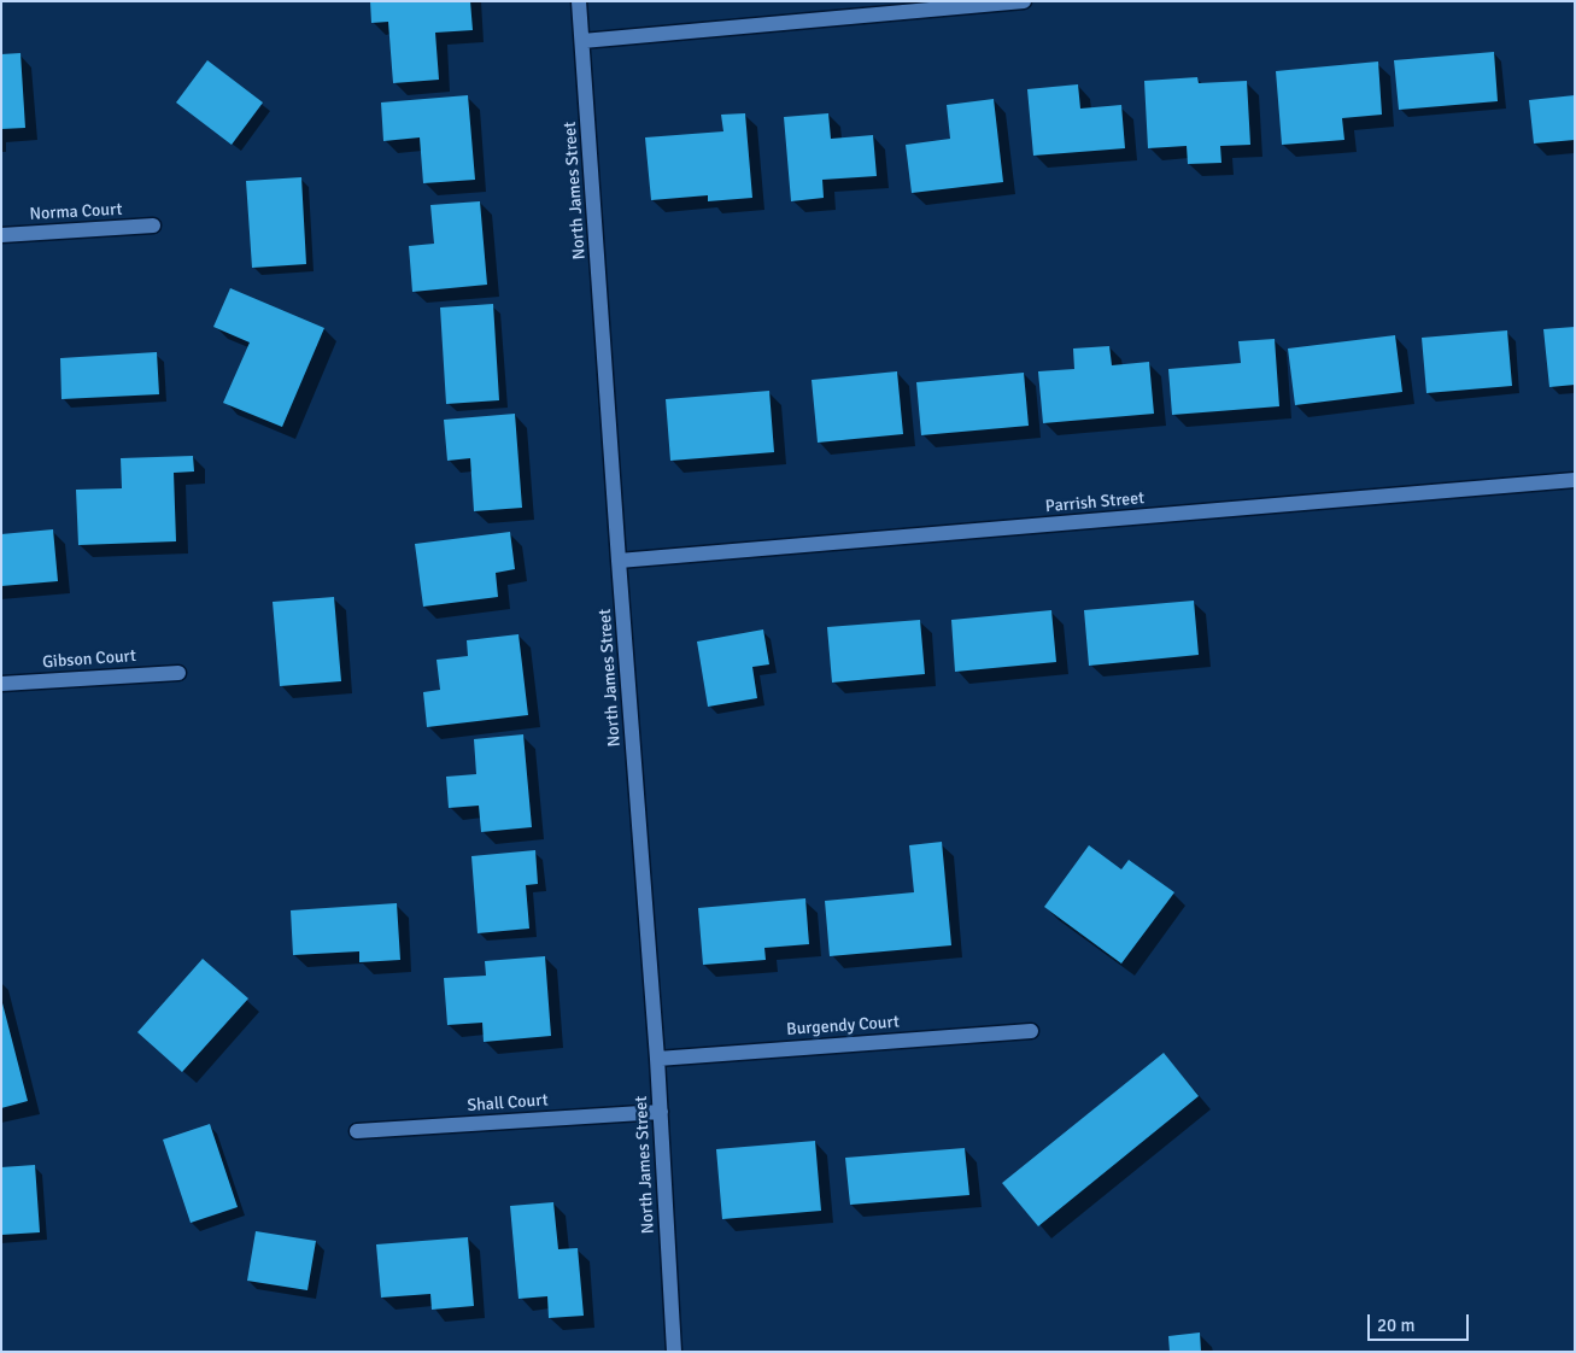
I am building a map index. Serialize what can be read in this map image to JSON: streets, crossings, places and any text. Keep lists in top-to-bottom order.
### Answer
{
  "streets": {
    "street": [
      "North James Street",
      "Norma Court",
      "Parrish Street",
      "Gibson Court",
      "Burgendy Court",
      "Shall Court"
    ]
  },
  "crossings": [
    ["North James Street", "Parrish Street"],
    ["North James Street", "Burgendy Court"],
    ["North James Street", "Shall Court"]
  ],
  "scale_bar": "20 m"
}
